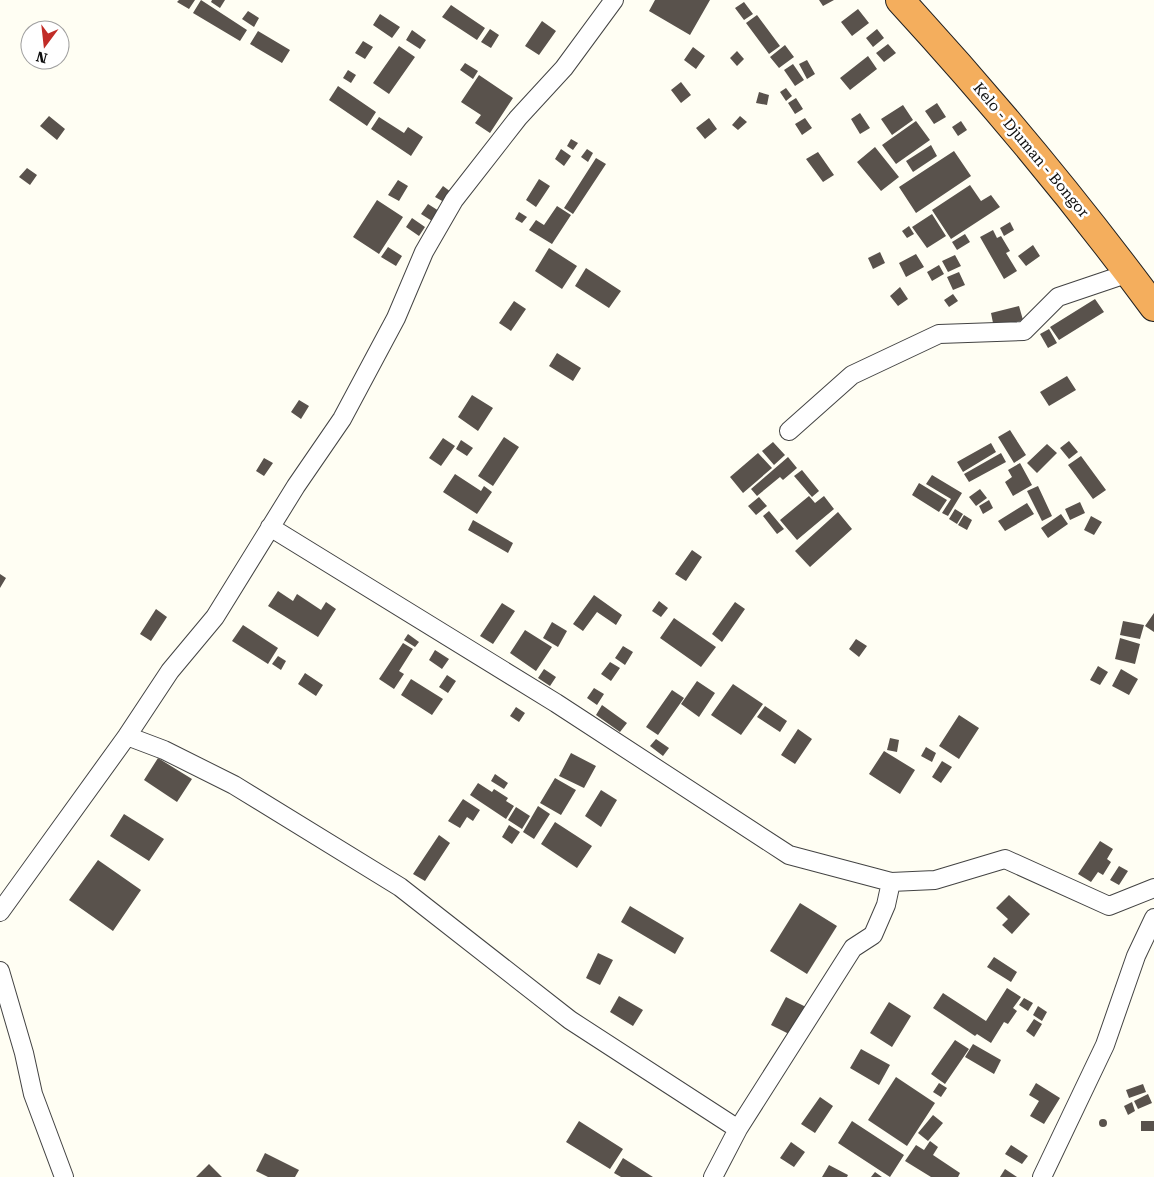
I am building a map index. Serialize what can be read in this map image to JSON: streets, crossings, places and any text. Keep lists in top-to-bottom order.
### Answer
{
  "streets": {
    "highway": ["Kelo - Djuman - Bongor"]
  },
  "north": "bottom"
}
